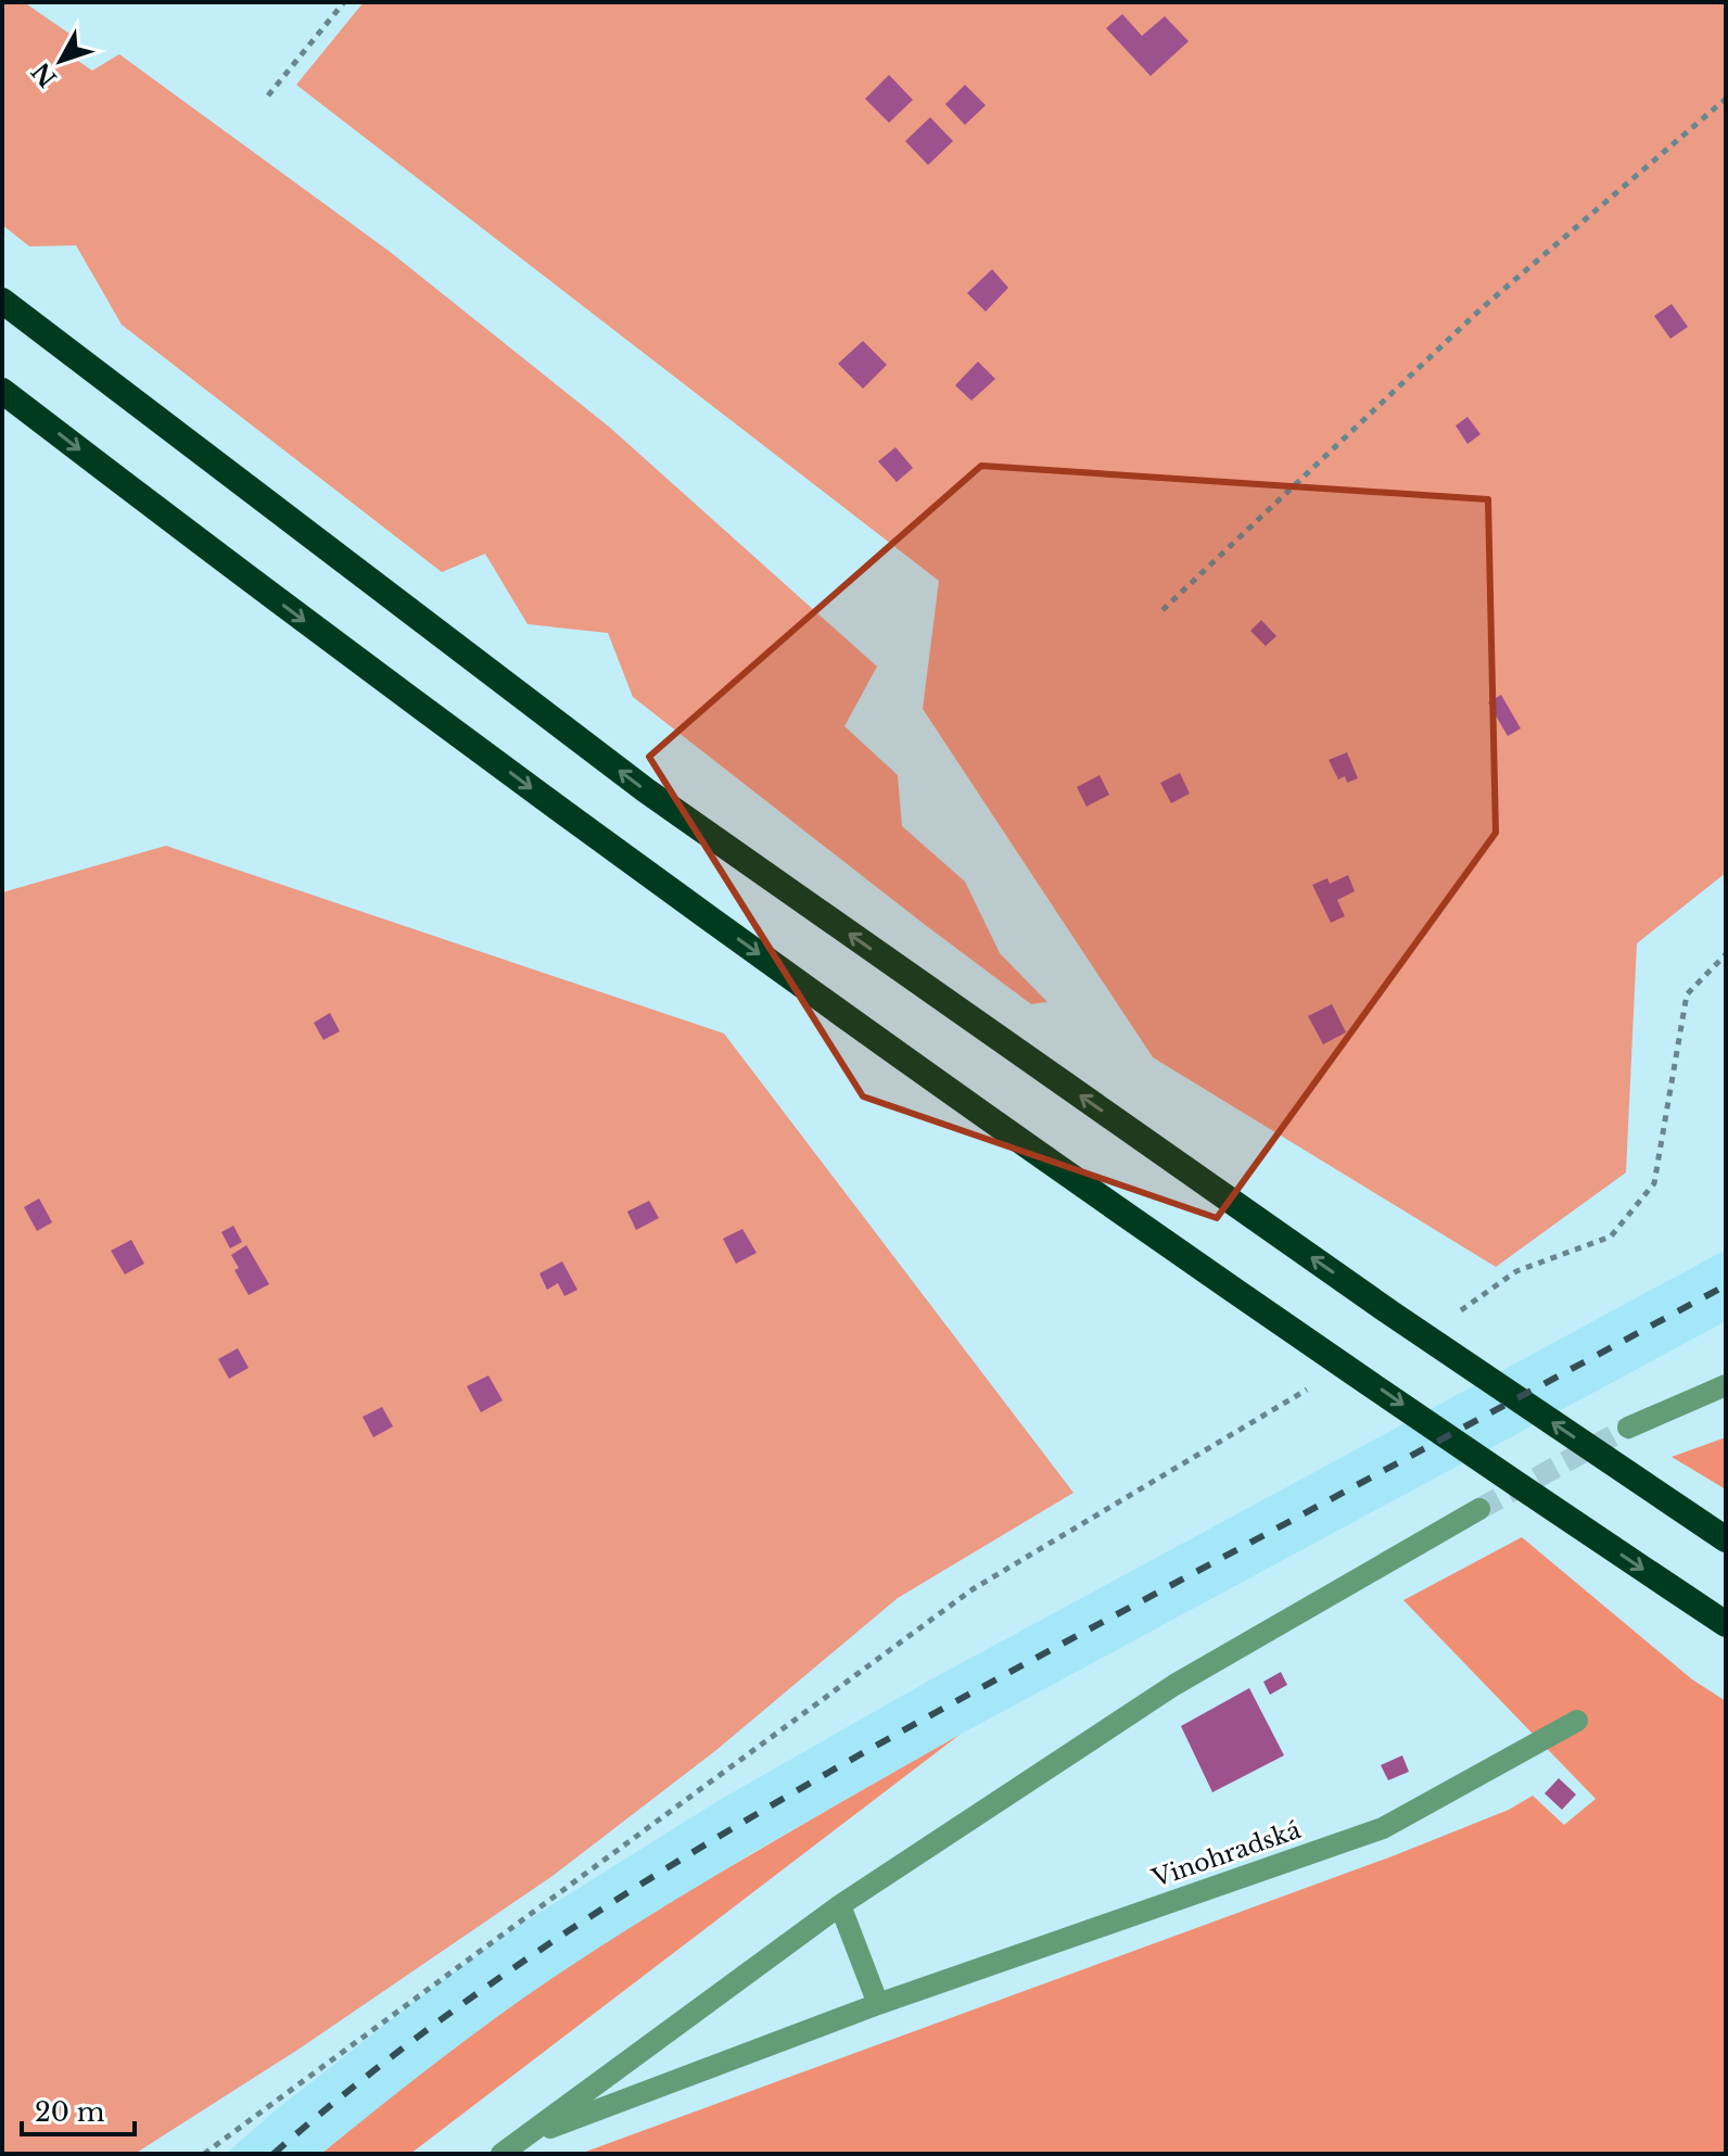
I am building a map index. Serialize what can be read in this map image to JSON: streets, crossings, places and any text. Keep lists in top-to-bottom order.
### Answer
{
  "streets": {
    "street": ["Vinohradská"]
  },
  "scale_bar": "20 m",
  "north": "bottom left"
}
